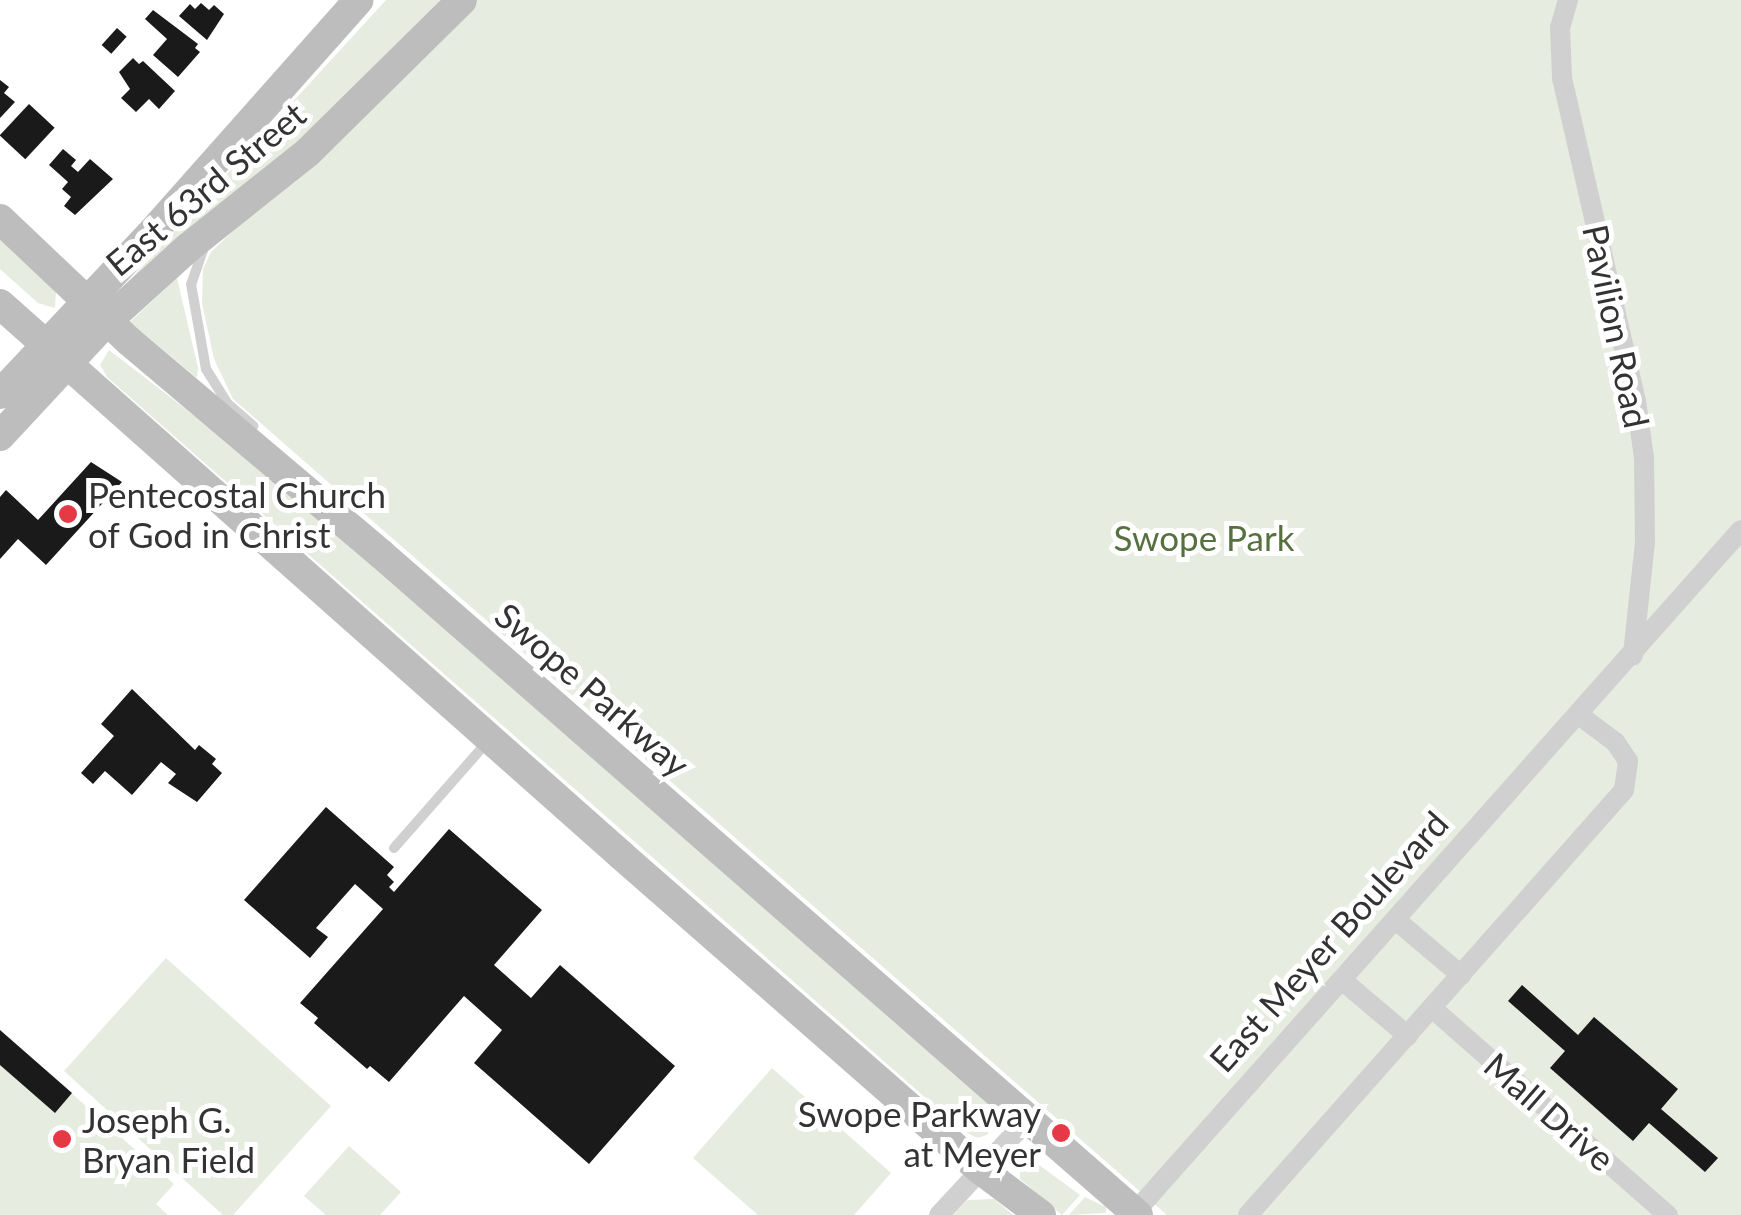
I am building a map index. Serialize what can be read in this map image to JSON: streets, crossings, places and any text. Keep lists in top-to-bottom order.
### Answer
{
  "streets": {
    "main road": ["East 63rd Street", "Swope Parkway"],
    "street": ["Pavilion Road", "East Meyer Boulevard", "Mall Drive"]
  },
  "crossings": [
    ["East 63rd Street", "Swope Parkway"],
    ["Pavilion Road", "East Meyer Boulevard"],
    ["Swope Parkway", "East Meyer Boulevard"]
  ],
  "parks": ["Swope Park"],
  "places": ["Pentecostal Church of God in Christ", "Swope Parkway at Meyer", "Joseph G. Bryan Field"]
}
